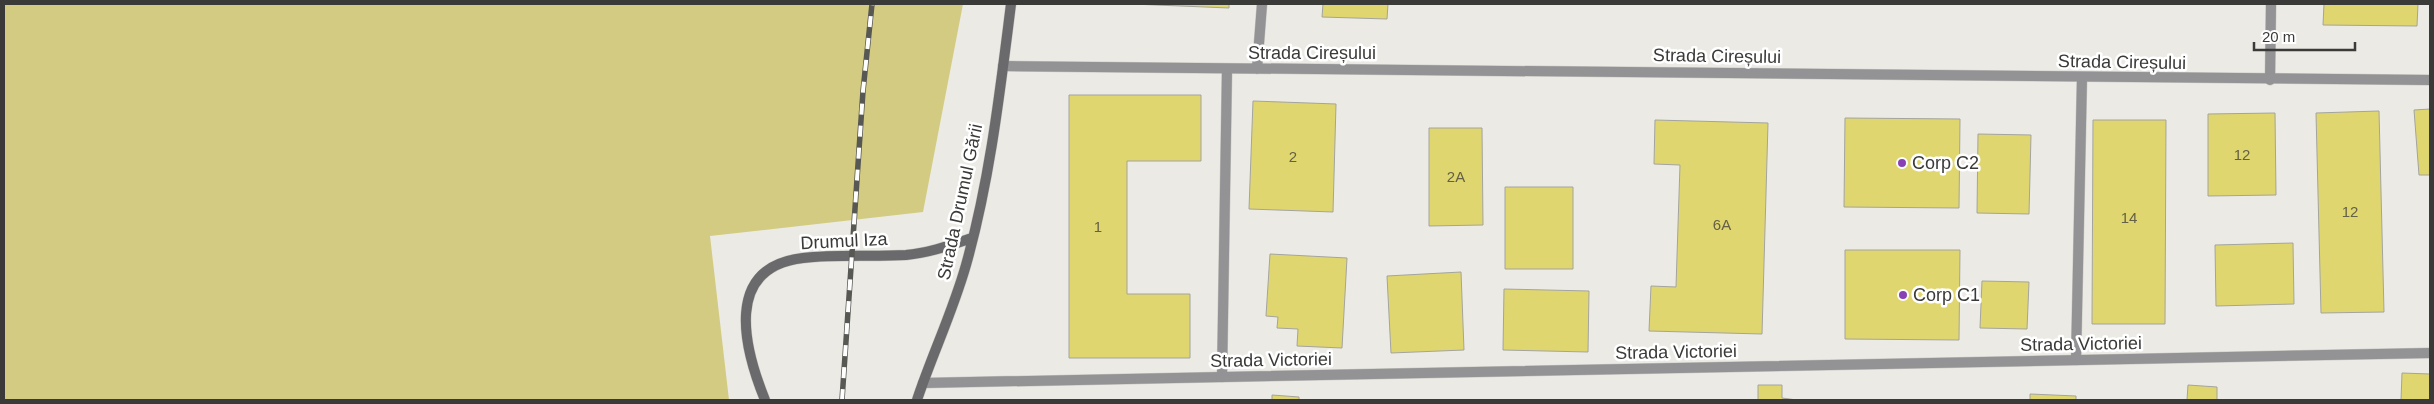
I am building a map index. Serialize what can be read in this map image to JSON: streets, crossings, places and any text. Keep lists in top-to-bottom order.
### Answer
{
  "streets": {
    "street": [
      "Strada Cireșului",
      "Strada Drumul Gării",
      "Drumul Iza",
      "Strada Victoriei"
    ]
  },
  "crossings": [
    ["Strada Cireșului", "Strada Drumul Gării"],
    ["Strada Drumul Gării", "Drumul Iza"],
    ["Strada Drumul Gării", "Strada Victoriei"]
  ],
  "places": ["Corp C2", "Corp C1"],
  "house_numbers": [
    "12",
    "2",
    "2A",
    "12",
    "14",
    "6A",
    "1"
  ],
  "scale_bar": "20 m"
}
